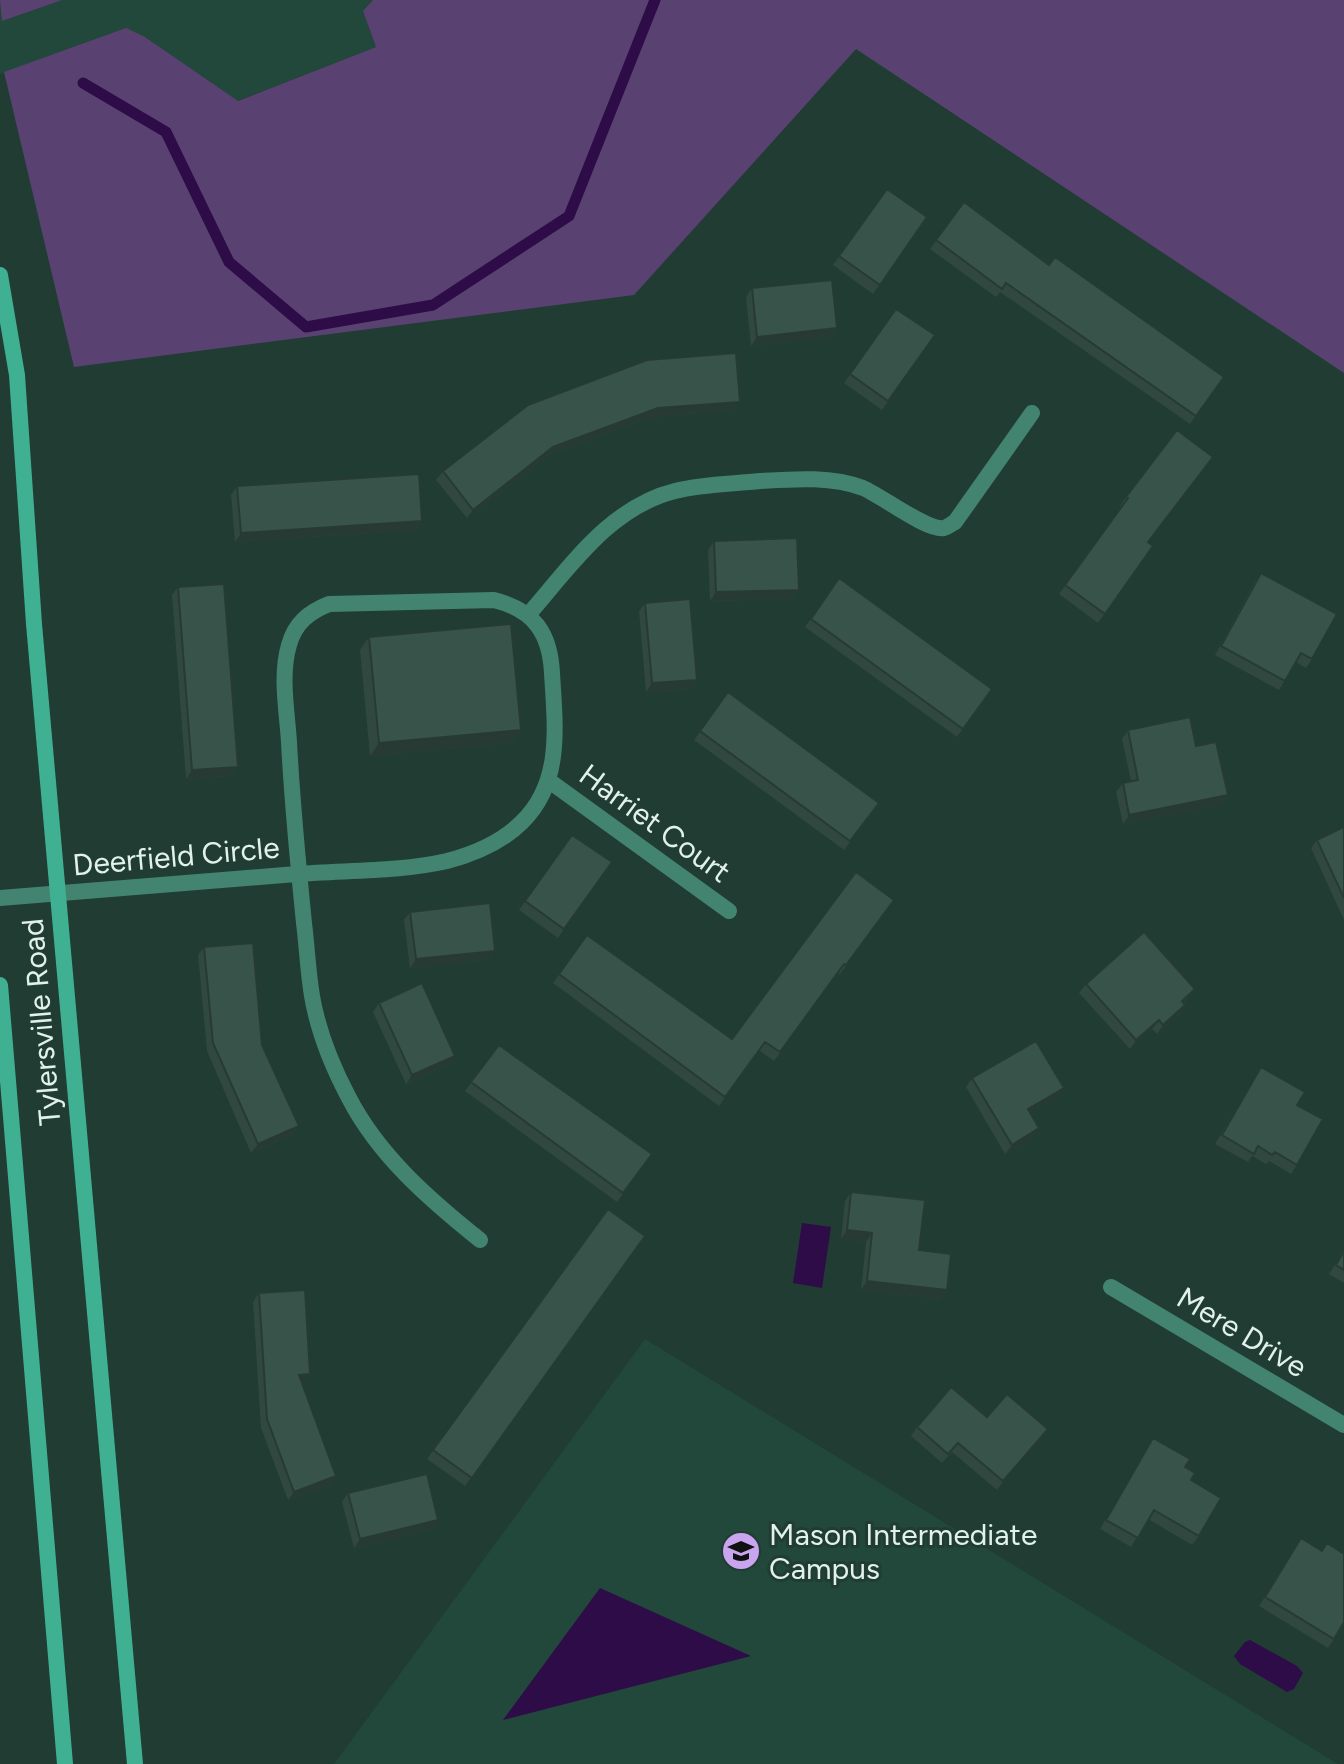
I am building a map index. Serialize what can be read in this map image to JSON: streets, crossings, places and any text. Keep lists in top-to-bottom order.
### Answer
{
  "streets": {
    "main road": ["Tylersville Road"],
    "street": ["Harriet Court", "Deerfield Circle", "Mere Drive"]
  },
  "crossings": [
    ["Harriet Court", "Deerfield Circle"],
    ["Deerfield Circle", "Tylersville Road"]
  ],
  "places": {
    "school or university": ["Mason Intermediate Campus"]
  }
}
